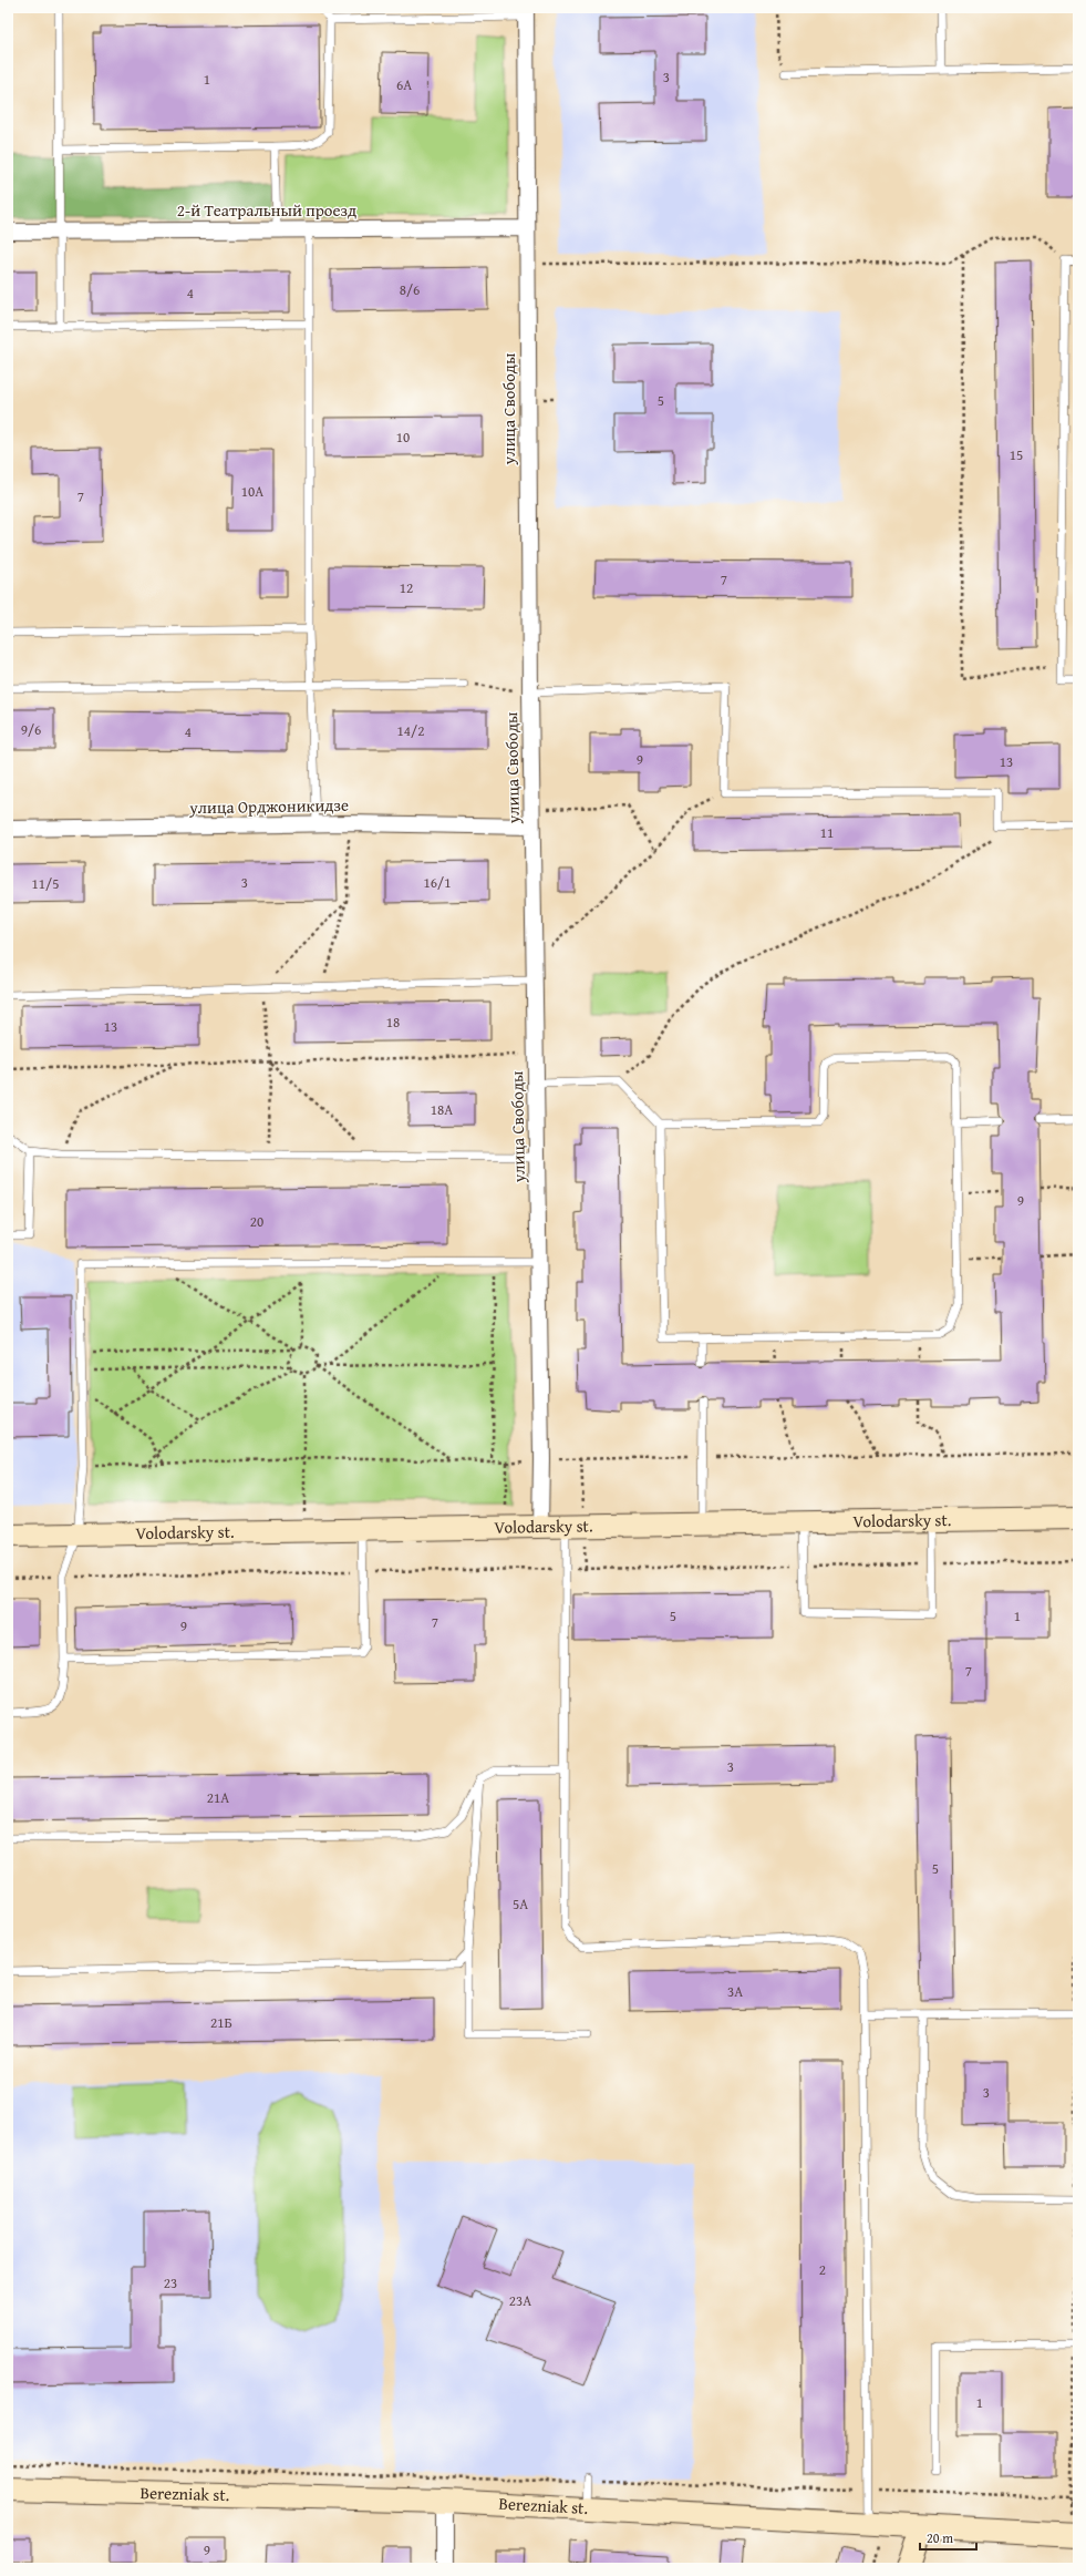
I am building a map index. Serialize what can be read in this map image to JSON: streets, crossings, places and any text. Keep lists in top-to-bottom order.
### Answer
{
  "streets": {
    "main road": ["Volodarsky st.", "Berezniak st."],
    "street": ["2-й Театральный проезд", "улица Свободы", "улица Орджоникидзе"]
  },
  "crossings": [
    ["2-й Театральный проезд", "улица Свободы"],
    ["улица Свободы", "улица Орджоникидзе"],
    ["улица Свободы", "Volodarsky st."]
  ],
  "house_numbers": [
    "3",
    "1",
    "6А",
    "8/6",
    "4",
    "5",
    "10",
    "15",
    "10А",
    "7",
    "7",
    "12",
    "9/6",
    "14/2",
    "4",
    "9",
    "13",
    "11",
    "3",
    "16/1",
    "11/5",
    "18",
    "13",
    "18А",
    "9",
    "20",
    "5",
    "1",
    "7",
    "9",
    "7",
    "3",
    "21А",
    "5",
    "5А",
    "3А",
    "21Б",
    "3",
    "2",
    "23",
    "23А",
    "1",
    "9"
  ],
  "scale_bar": "20 m"
}
